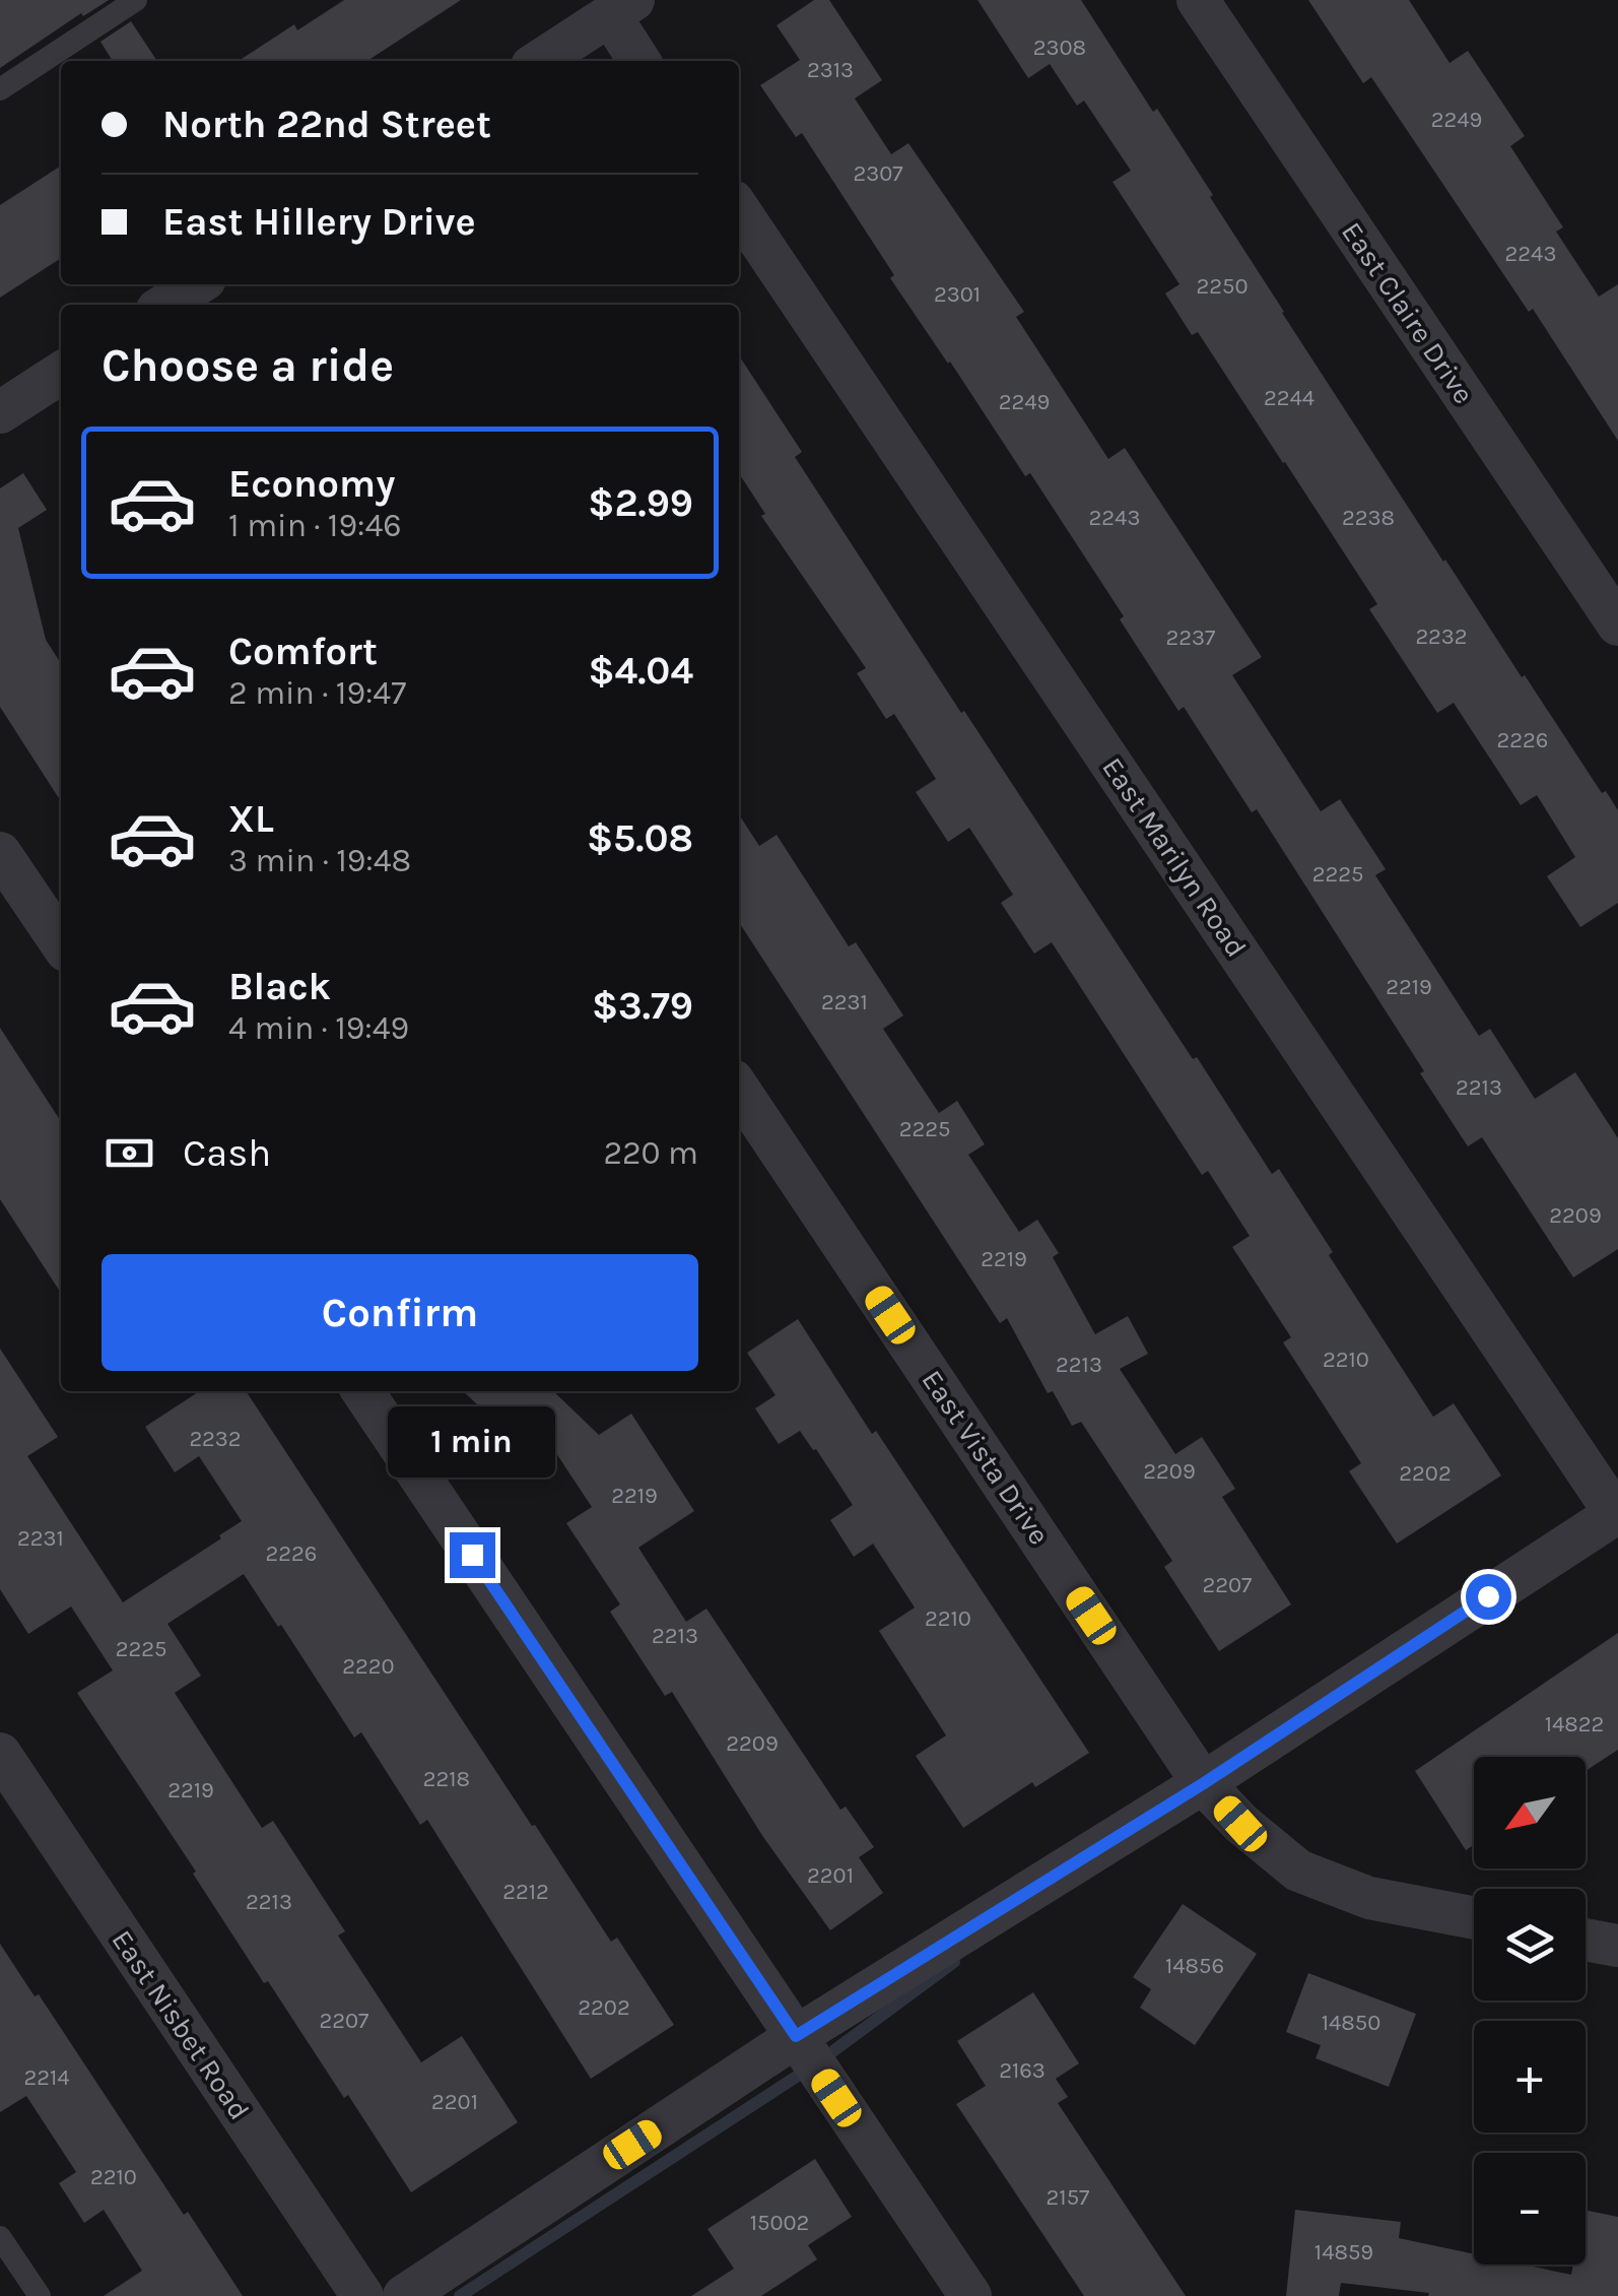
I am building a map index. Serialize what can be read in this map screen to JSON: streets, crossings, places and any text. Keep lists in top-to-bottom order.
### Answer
{
  "streets": {
    "street": [
      "East Claire Drive",
      "East Marilyn Road",
      "East Vista Drive",
      "East Nisbet Road"
    ]
  },
  "house_numbers": [
    "2308",
    "2313",
    "2249",
    "2307",
    "2243",
    "2250",
    "2301",
    "2244",
    "2249",
    "2243",
    "2238",
    "2232",
    "2237",
    "2226",
    "2225",
    "2219",
    "2231",
    "2213",
    "2225",
    "2209",
    "2219",
    "2210",
    "2213",
    "2232",
    "2209",
    "2202",
    "2219",
    "2231",
    "2226",
    "2207",
    "2210",
    "2213",
    "2225",
    "2220",
    "14822",
    "2209",
    "2218",
    "2219",
    "2201",
    "2212",
    "2213",
    "14856",
    "2202",
    "2207",
    "14850",
    "2163",
    "2214",
    "2201",
    "2210",
    "2157",
    "15002",
    "14859"
  ],
  "north": "bottom left",
  "page": {
    "banner": ["North 22nd Street", "East Hillery Drive"],
    "heading": "Choose a ride",
    "list": [
      {
        "name": "Economy",
        "note": "1 min · 19:46",
        "value": "$2.99"
      },
      {
        "name": "Comfort",
        "note": "2 min · 19:47",
        "value": "$4.04"
      },
      {
        "name": "XL",
        "note": "3 min · 19:48",
        "value": "$5.08"
      },
      {
        "name": "Black",
        "note": "4 min · 19:49",
        "value": "$3.79"
      }
    ],
    "pay": ["Cash", "220 m"],
    "buttons": "Confirm",
    "bubble": "1 min",
    "map_buttons": ["+", "−"]
  }
}
